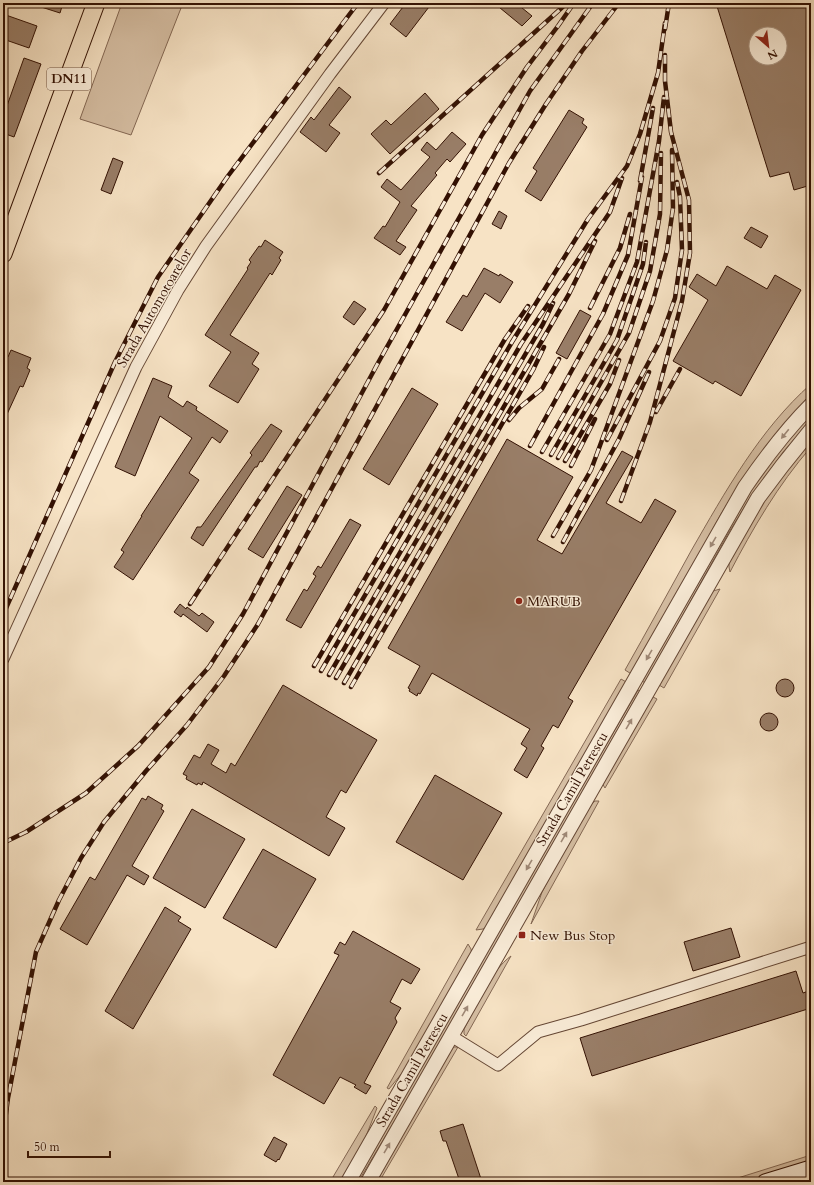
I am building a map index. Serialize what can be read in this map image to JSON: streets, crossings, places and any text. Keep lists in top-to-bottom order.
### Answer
{
  "streets": {
    "main road": ["DN11"],
    "street": ["Strada Automotoarelor", "Strada Camil Petrescu"]
  },
  "places": {
    "other": ["MARUB"],
    "transit": ["New Bus Stop"]
  },
  "scale_bar": "50 m",
  "north": "bottom right"
}
